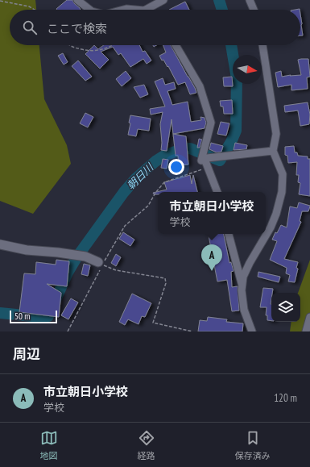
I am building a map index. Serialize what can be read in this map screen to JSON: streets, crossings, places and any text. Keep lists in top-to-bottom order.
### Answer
{
  "water": ["朝日川"],
  "scale_bar": "50 m",
  "north": "right",
  "page": {
    "search": "ここで検索",
    "popup": ["市立朝日小学校", "学校"],
    "pins": "A",
    "scale": "50 m",
    "heading": "周辺",
    "list": [
      {
        "mark": "A",
        "name": "市立朝日小学校",
        "note": "学校",
        "value": "120 m"
      }
    ],
    "nav": ["地図", "経路", "保存済み"]
  }
}
